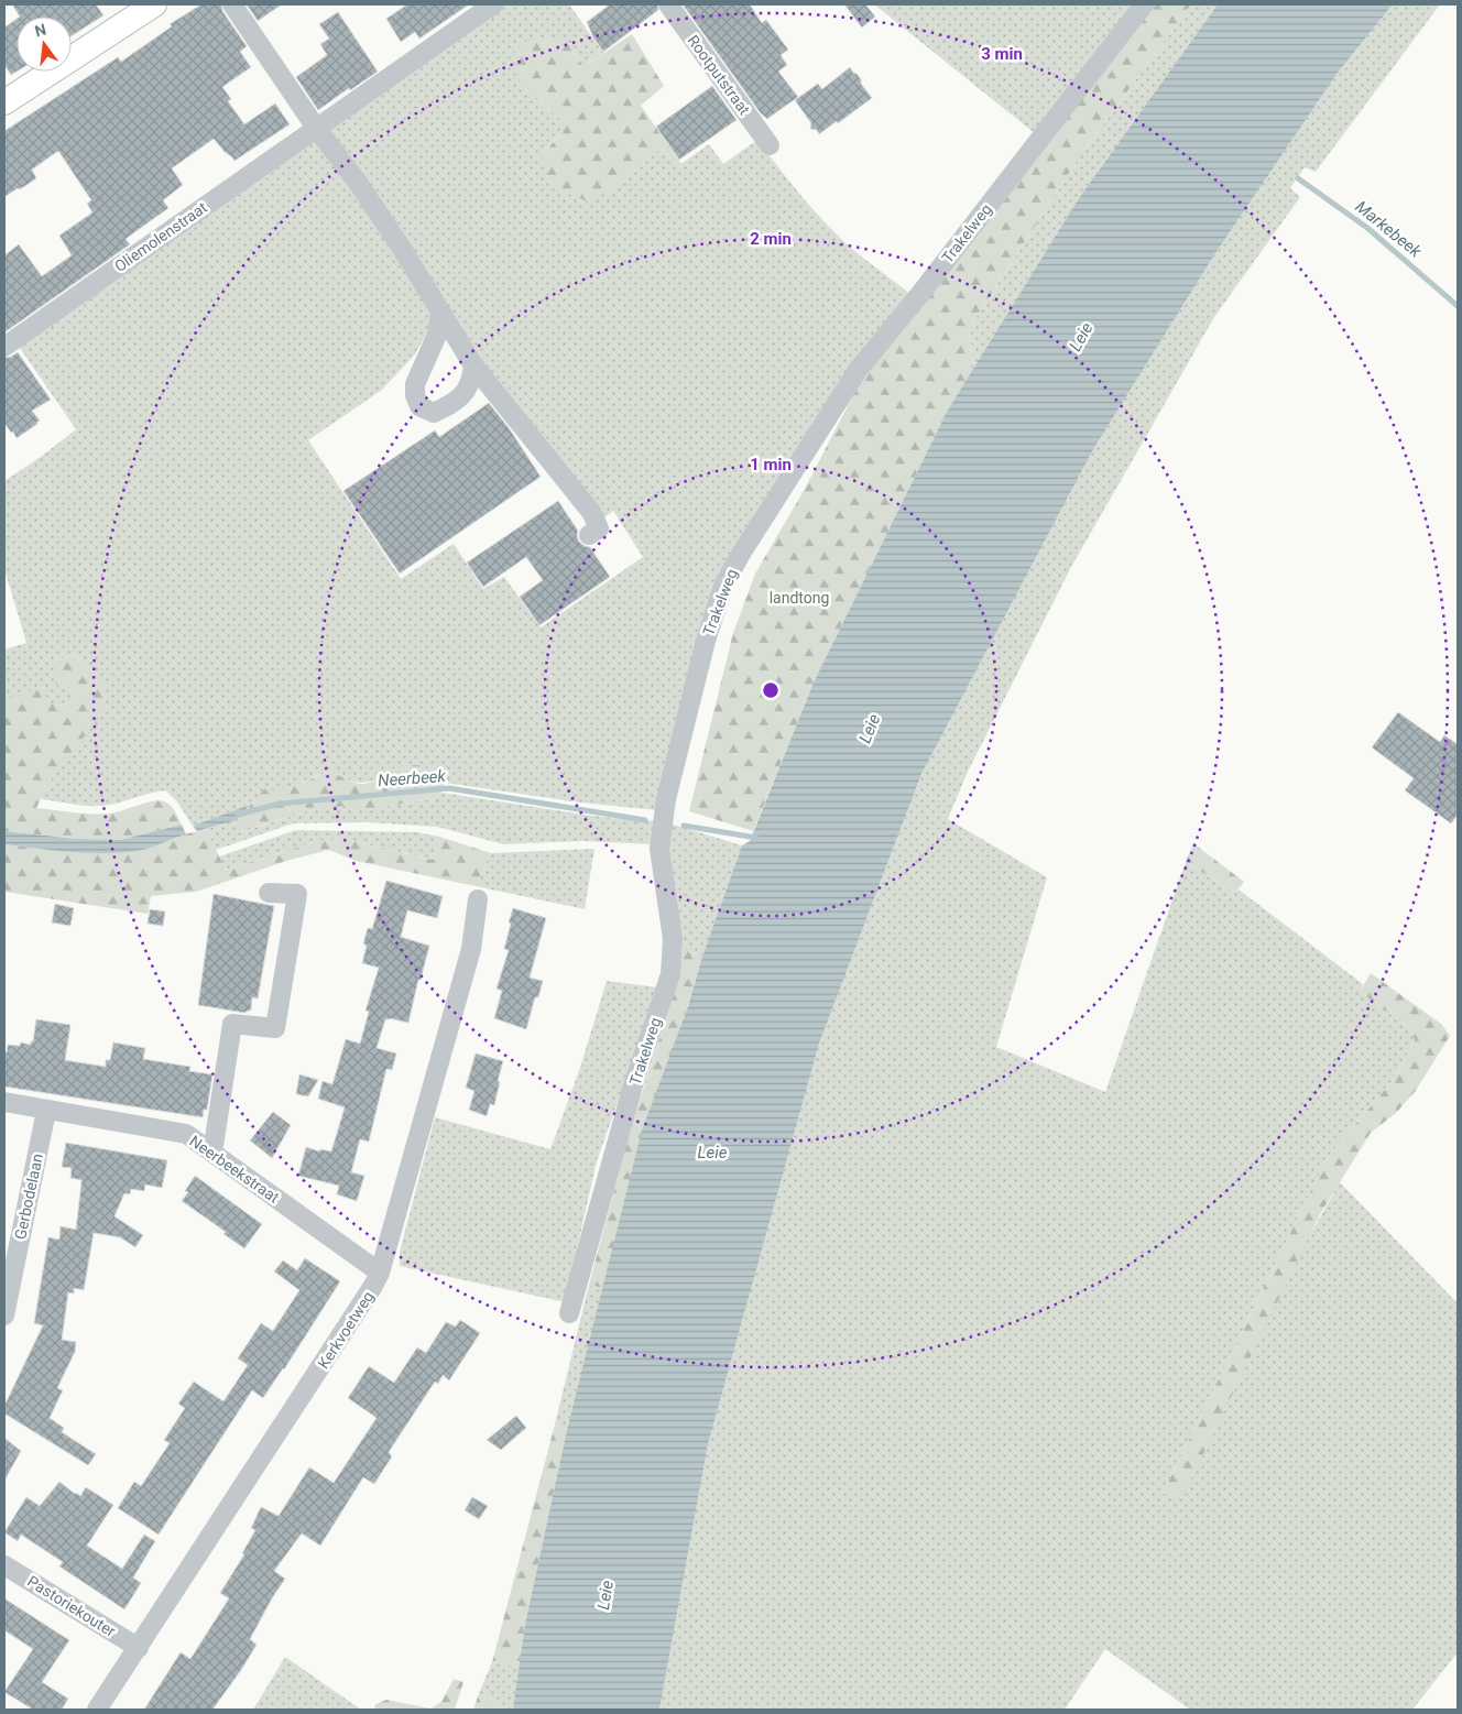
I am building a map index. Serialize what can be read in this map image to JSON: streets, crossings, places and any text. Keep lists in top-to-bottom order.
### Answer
{
  "streets": {
    "street": [
      "Rootputstraat",
      "Trakelweg",
      "Oliemolenstraat",
      "Neerbeekstraat",
      "Gerbodelaan",
      "Kerkvoetweg",
      "Pastoriekouter"
    ]
  },
  "crossings": [
    ["Neerbeekstraat", "Gerbodelaan"],
    ["Neerbeekstraat", "Kerkvoetweg"],
    ["Kerkvoetweg", "Pastoriekouter"]
  ],
  "water": ["Markebeek", "Leie", "Neerbeek"],
  "parks": ["landtong"],
  "north": "top",
  "rings": ["3 min", "2 min", "1 min"]
}
